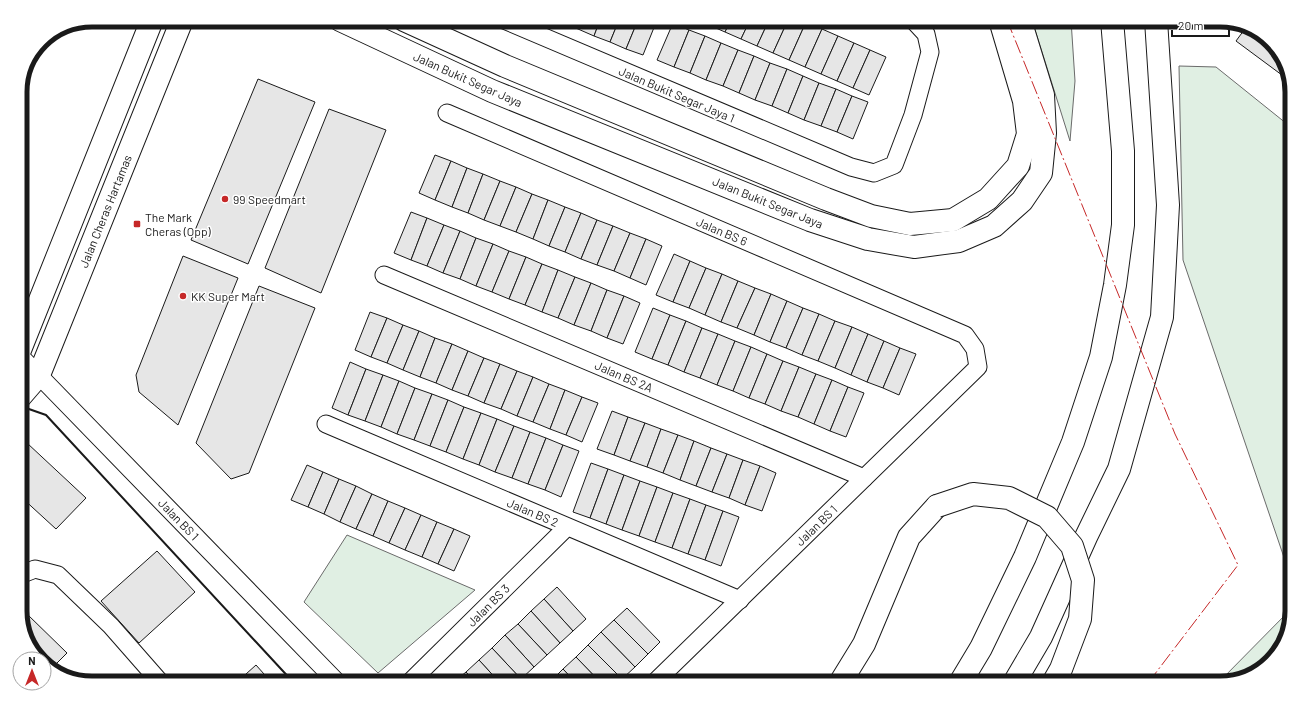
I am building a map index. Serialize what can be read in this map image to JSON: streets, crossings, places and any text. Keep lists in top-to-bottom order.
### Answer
{
  "streets": {
    "main road": ["Jalan Bukit Segar Jaya", "Jalan Cheras Hartamas"],
    "street": [
      "Jalan Bukit Segar Jaya 1",
      "Jalan BS 6",
      "Jalan BS 2A",
      "Jalan BS 2",
      "Jalan BS 1",
      "Jalan BS 3"
    ]
  },
  "crossings": [
    ["Jalan Cheras Hartamas", "Jalan BS 1"],
    ["Jalan BS 6", "Jalan BS 1"],
    ["Jalan BS 2A", "Jalan BS 1"],
    ["Jalan BS 2", "Jalan BS 1"],
    ["Jalan BS 2", "Jalan BS 3"]
  ],
  "places": {
    "other": ["99 Speedmart", "KK Super Mart"],
    "transit": ["The Mark Cheras (Opp)"]
  },
  "scale_bar": "20 m",
  "north": "top"
}
